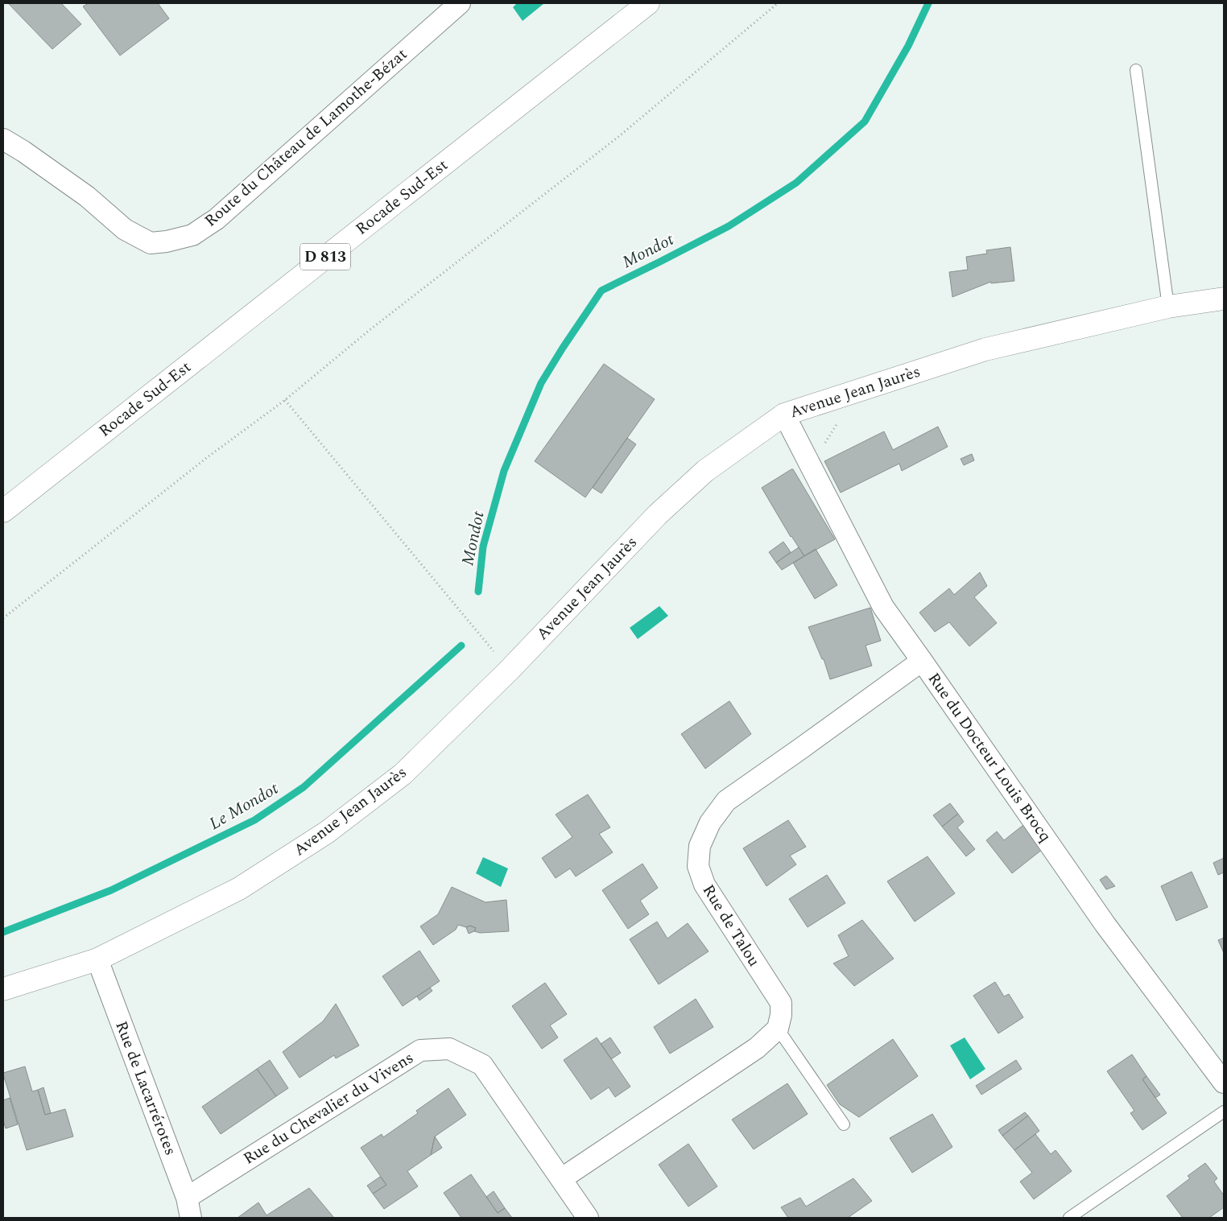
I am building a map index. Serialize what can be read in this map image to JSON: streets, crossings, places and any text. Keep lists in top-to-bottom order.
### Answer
{
  "streets": {
    "street": [
      "Route du Château de Lamothe-Bézat",
      "Rocade Sud-Est",
      "D 813",
      "Avenue Jean Jaurès",
      "Rue du Docteur Louis Brocq",
      "Rue de Talou",
      "Rue de Lacarrérotes",
      "Rue du Chevalier du Vivens"
    ]
  },
  "crossings": [
    ["Avenue Jean Jaurès", "Rue du Docteur Louis Brocq"],
    ["Avenue Jean Jaurès", "Rue de Lacarrérotes"],
    ["Rue du Docteur Louis Brocq", "Rue de Talou"],
    ["Rue de Lacarrérotes", "Rue du Chevalier du Vivens"]
  ],
  "water": ["Mondot", "Le Mondot"]
}
